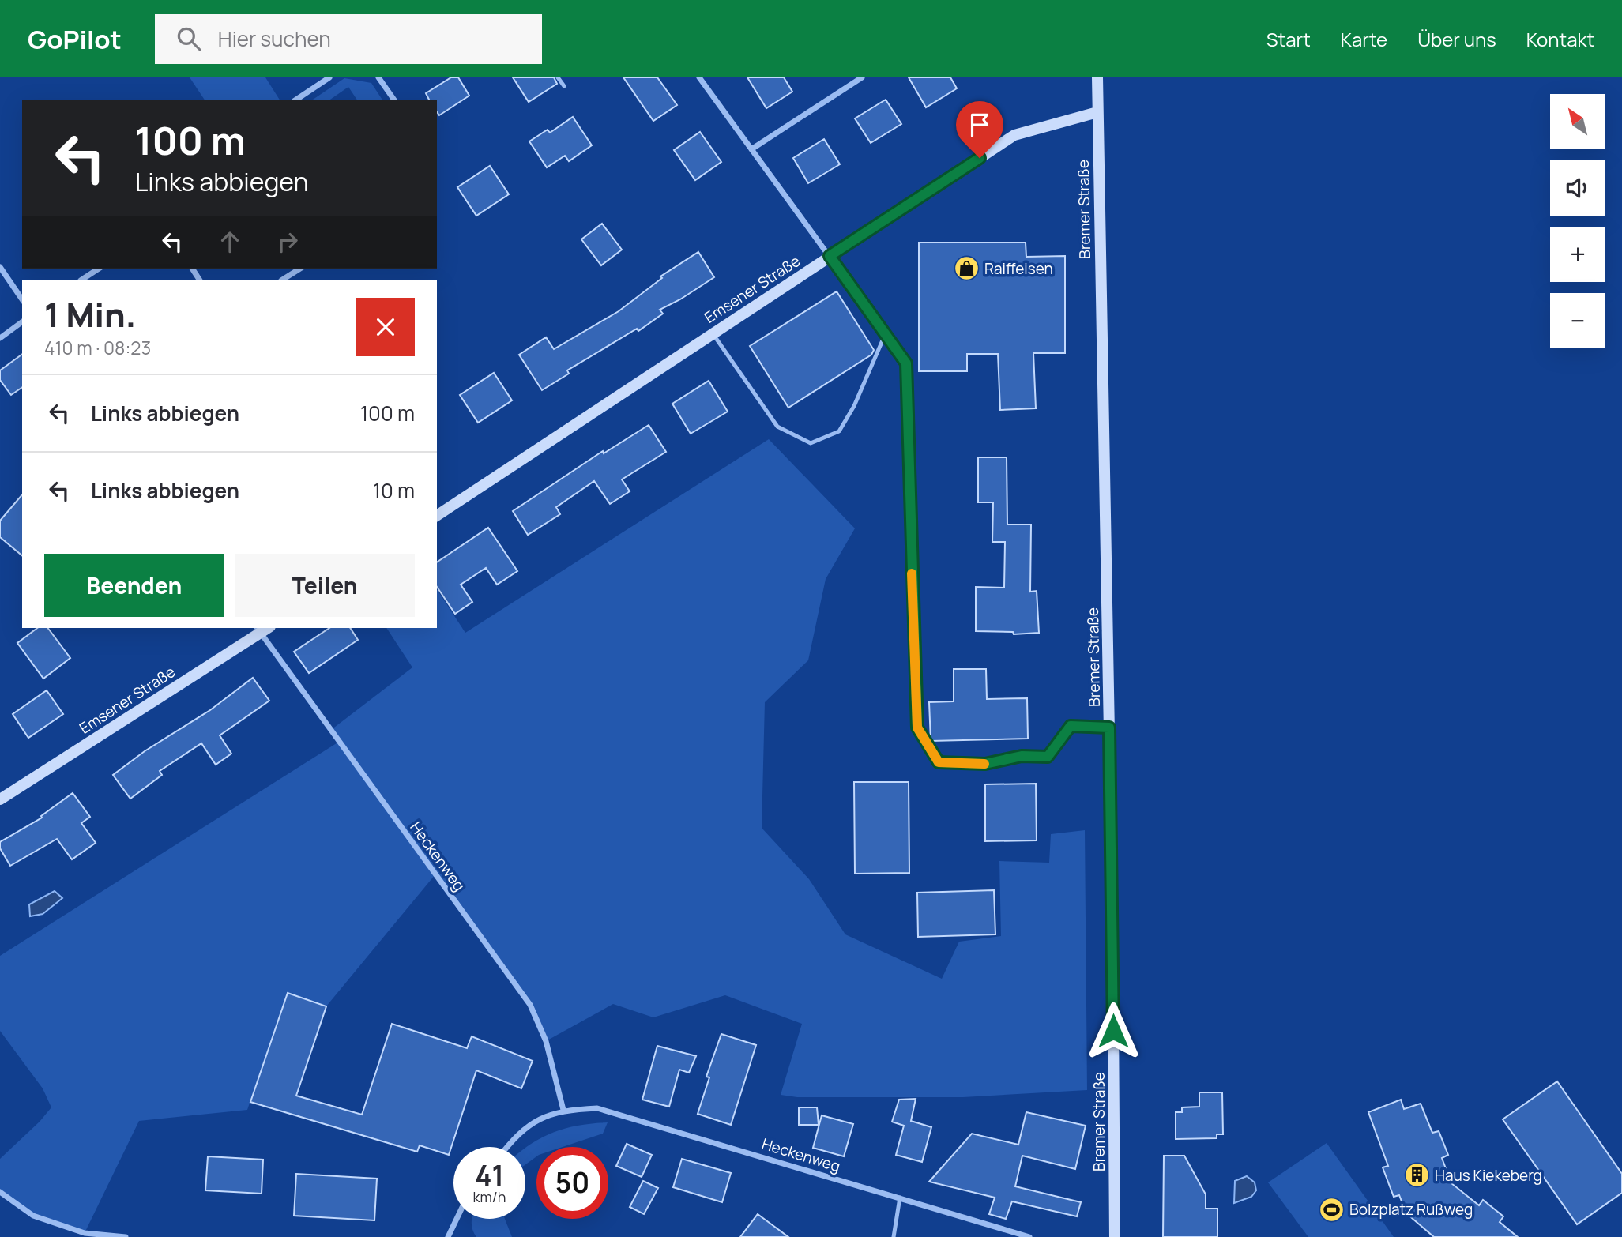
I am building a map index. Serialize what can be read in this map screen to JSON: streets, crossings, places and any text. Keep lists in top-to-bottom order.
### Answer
{
  "streets": {
    "main road": ["Bremer Straße", "Emsener Straße"],
    "street": ["Heckenweg"]
  },
  "crossings": [
    ["Bremer Straße", "Emsener Straße"],
    ["Emsener Straße", "Heckenweg"]
  ],
  "places": {
    "shop": ["Raiffeisen"],
    "building": ["Haus Kiekeberg"],
    "sports": ["Bolzplatz Rußweg"]
  },
  "north": "top left",
  "page": {
    "header": "GoPilot",
    "search": "Hier suchen",
    "nav": [
      "Start",
      "Karte",
      "Über uns",
      "Kontakt"
    ],
    "map_buttons": ["+", "−"],
    "turn": ["100 m", "Links abbiegen"],
    "heading": ["1 Min.", "410 m · 08:23"],
    "list": [
      {
        "name": "Links abbiegen",
        "value": "100 m"
      },
      {
        "name": "Links abbiegen",
        "value": "10 m"
      }
    ],
    "buttons": ["Beenden", "Teilen"],
    "speed": "41 km/h",
    "limit": "50"
  }
}
